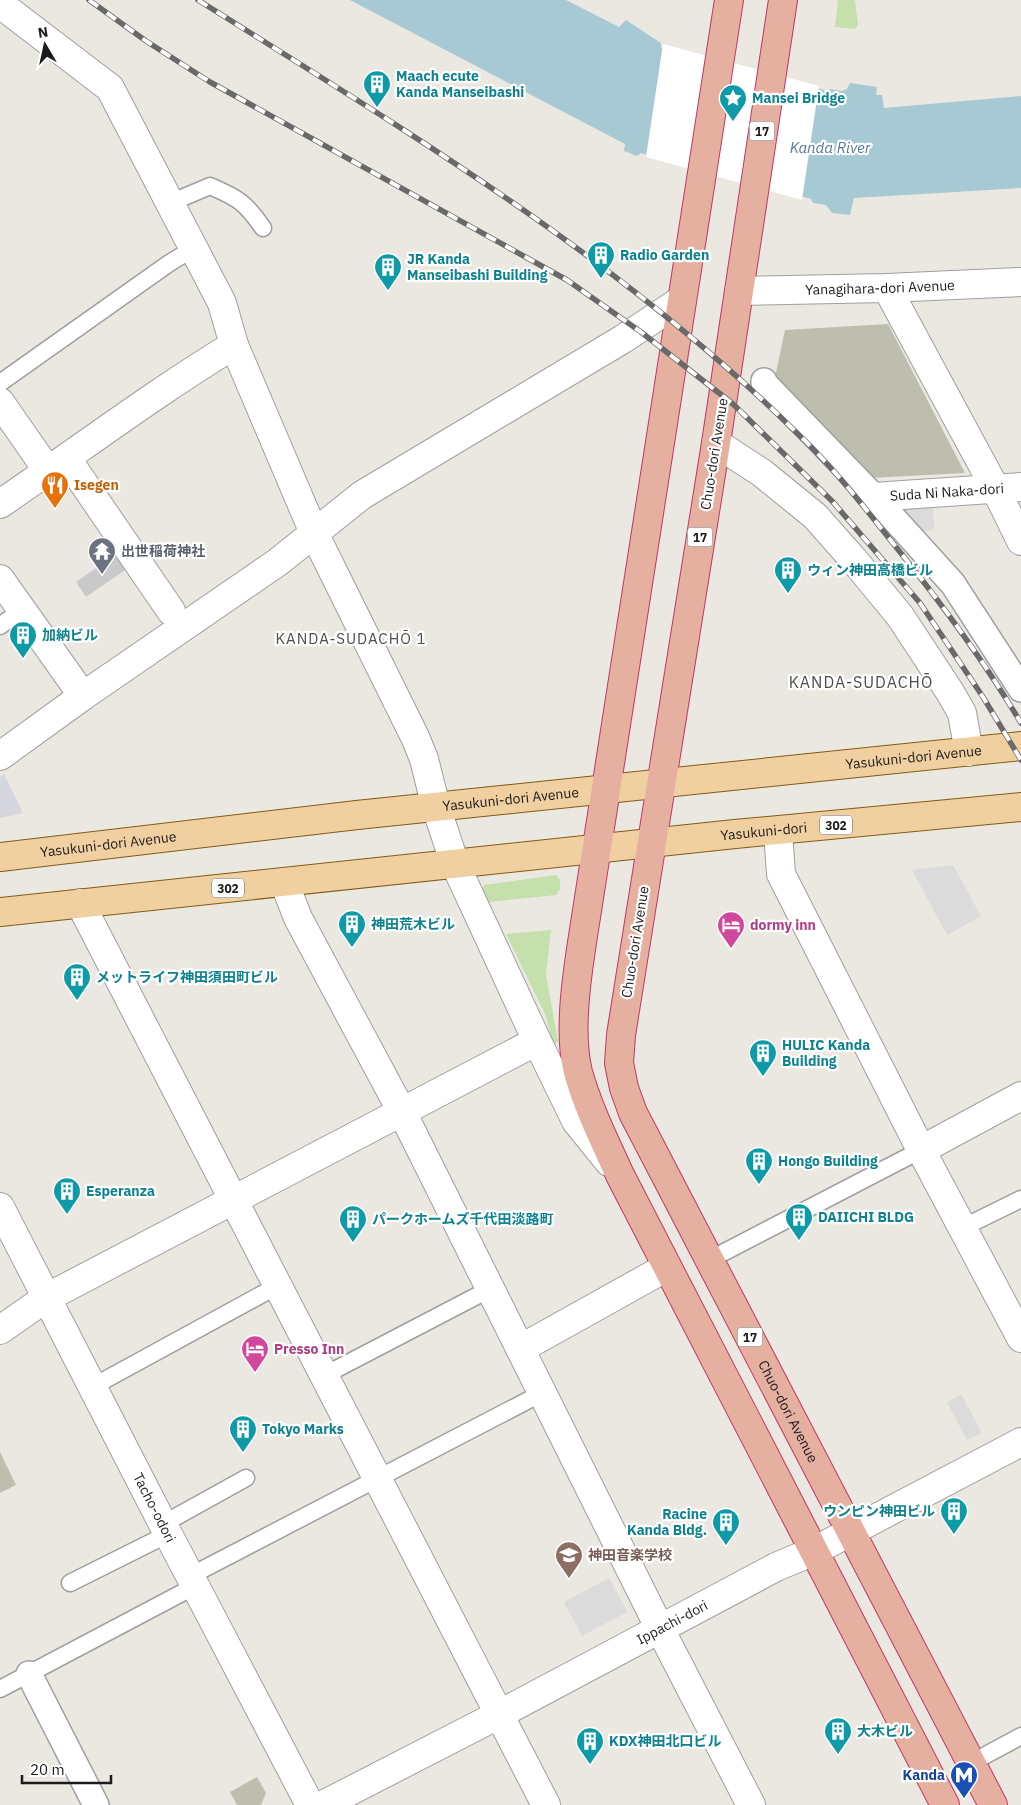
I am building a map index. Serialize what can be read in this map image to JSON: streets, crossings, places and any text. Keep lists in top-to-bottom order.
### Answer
{
  "streets": {
    "highway": ["17", "Chuo-dori Avenue"],
    "main road": ["Yasukuni-dori Avenue", "302", "Yasukuni-dori"],
    "street": [
      "Yanagihara-dori Avenue",
      "Suda Ni Naka-dori",
      "Tacho-odori",
      "Ippachi-dori"
    ]
  },
  "crossings": [
    ["Yanagihara-dori Avenue", "Chuo-dori Avenue"],
    ["Chuo-dori Avenue", "Yasukuni-dori Avenue"],
    ["Chuo-dori Avenue", "Yasukuni-dori"],
    ["Chuo-dori Avenue", "Ippachi-dori"],
    ["302", "Yasukuni-dori"]
  ],
  "districts": ["KANDA-SUDACHŌ 1", "KANDA-SUDACHŌ"],
  "water": ["Kanda River"],
  "places": {
    "building": [
      "Maach ecute Kanda Manseibashi",
      "Radio Garden",
      "JR Kanda Manseibashi Building",
      "ウィン神田高橋ビル",
      "加納ビル",
      "神田荒木ビル",
      "メットライフ神田須田町ビル",
      "HULIC Kanda Building",
      "Hongo Building",
      "Esperanza",
      "DAIICHI BLDG",
      "パークホームズ千代田淡路町",
      "Tokyo Marks",
      "ウンピン神田ビル",
      "Racine Kanda Bldg.",
      "大木ビル",
      "KDX神田北口ビル"
    ],
    "place": ["Mansei Bridge"],
    "restaurant": ["Isegen"],
    "temple": ["出世稲荷神社"],
    "hotel": ["dormy inn", "Presso Inn"],
    "school or university": ["神田音楽学校"],
    "metro station": ["Kanda"]
  },
  "scale_bar": "20 m",
  "north": "top"
}
